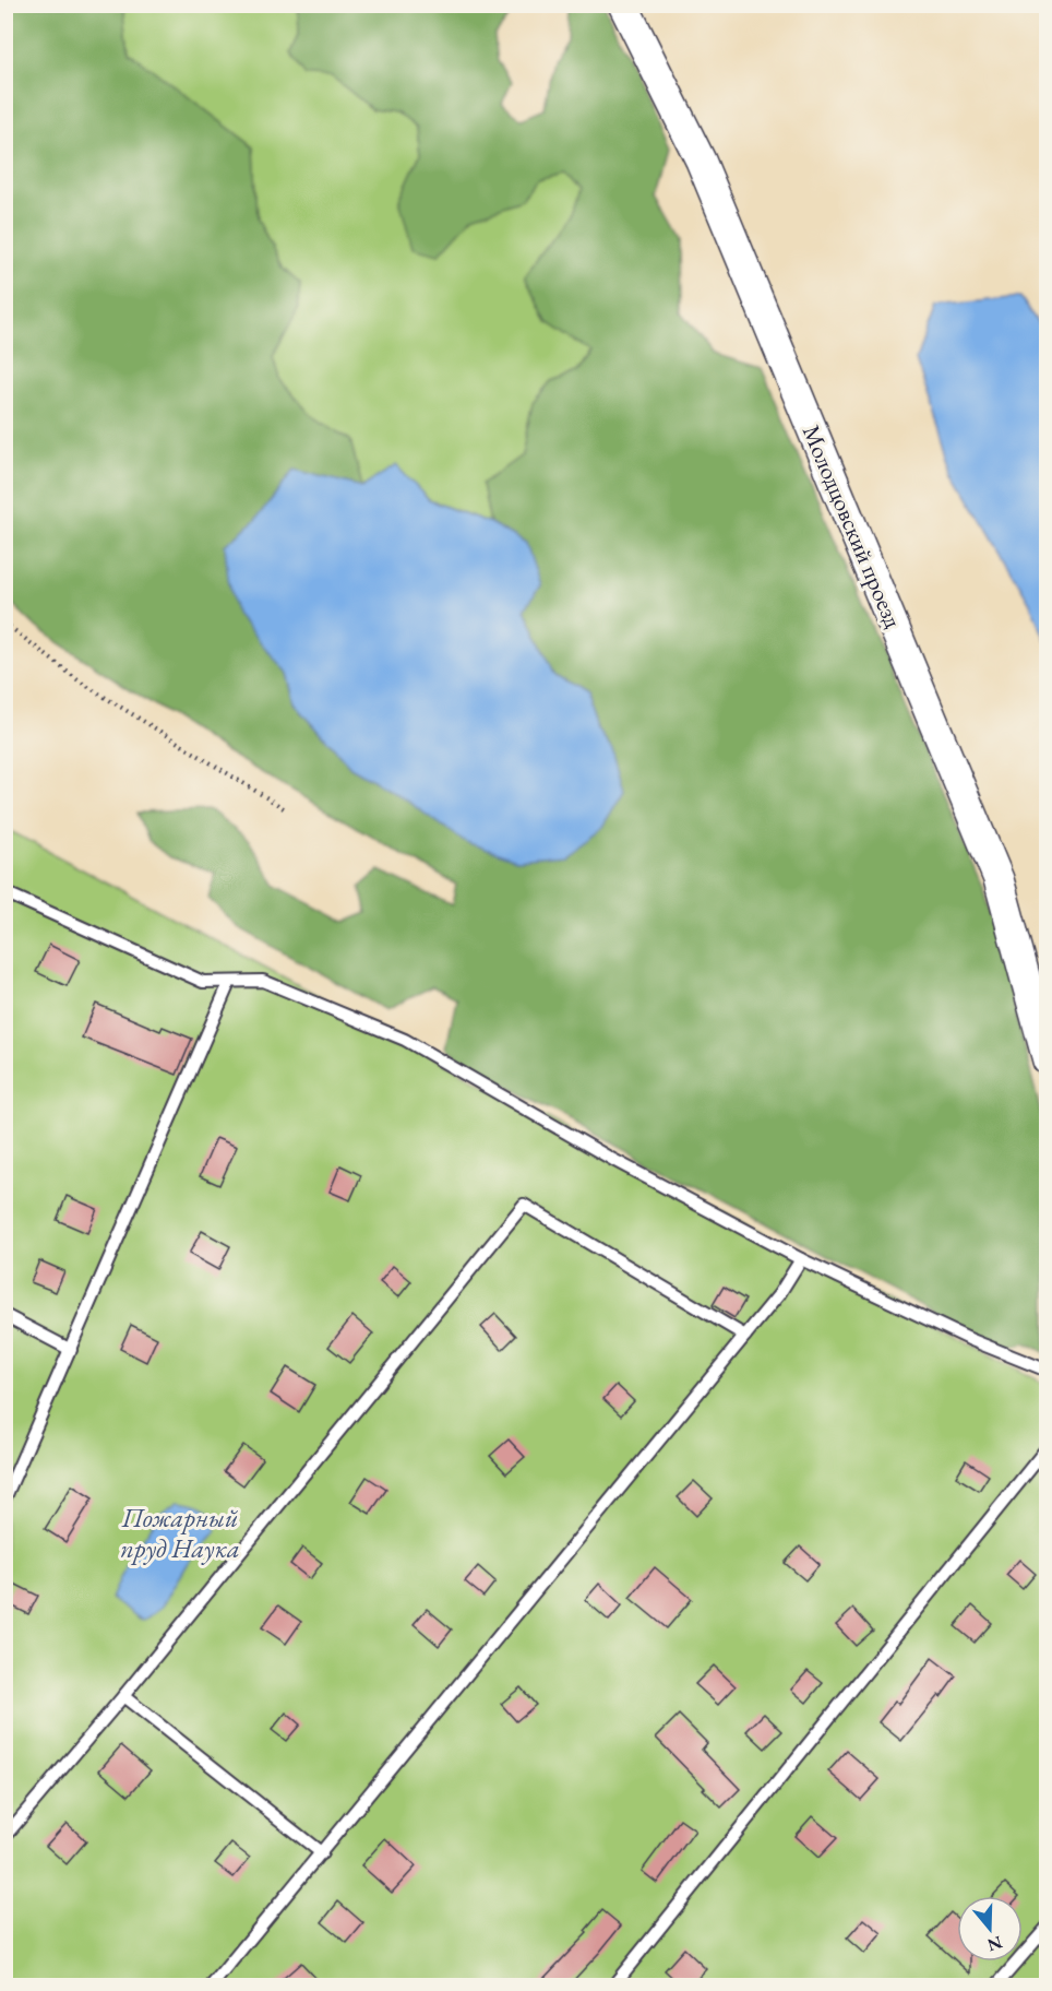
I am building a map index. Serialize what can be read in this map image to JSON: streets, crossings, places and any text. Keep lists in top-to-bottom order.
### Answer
{
  "streets": {
    "street": ["Молодцовский проезд"]
  },
  "water": ["Пожарный пруд Наука"],
  "north": "bottom"
}
